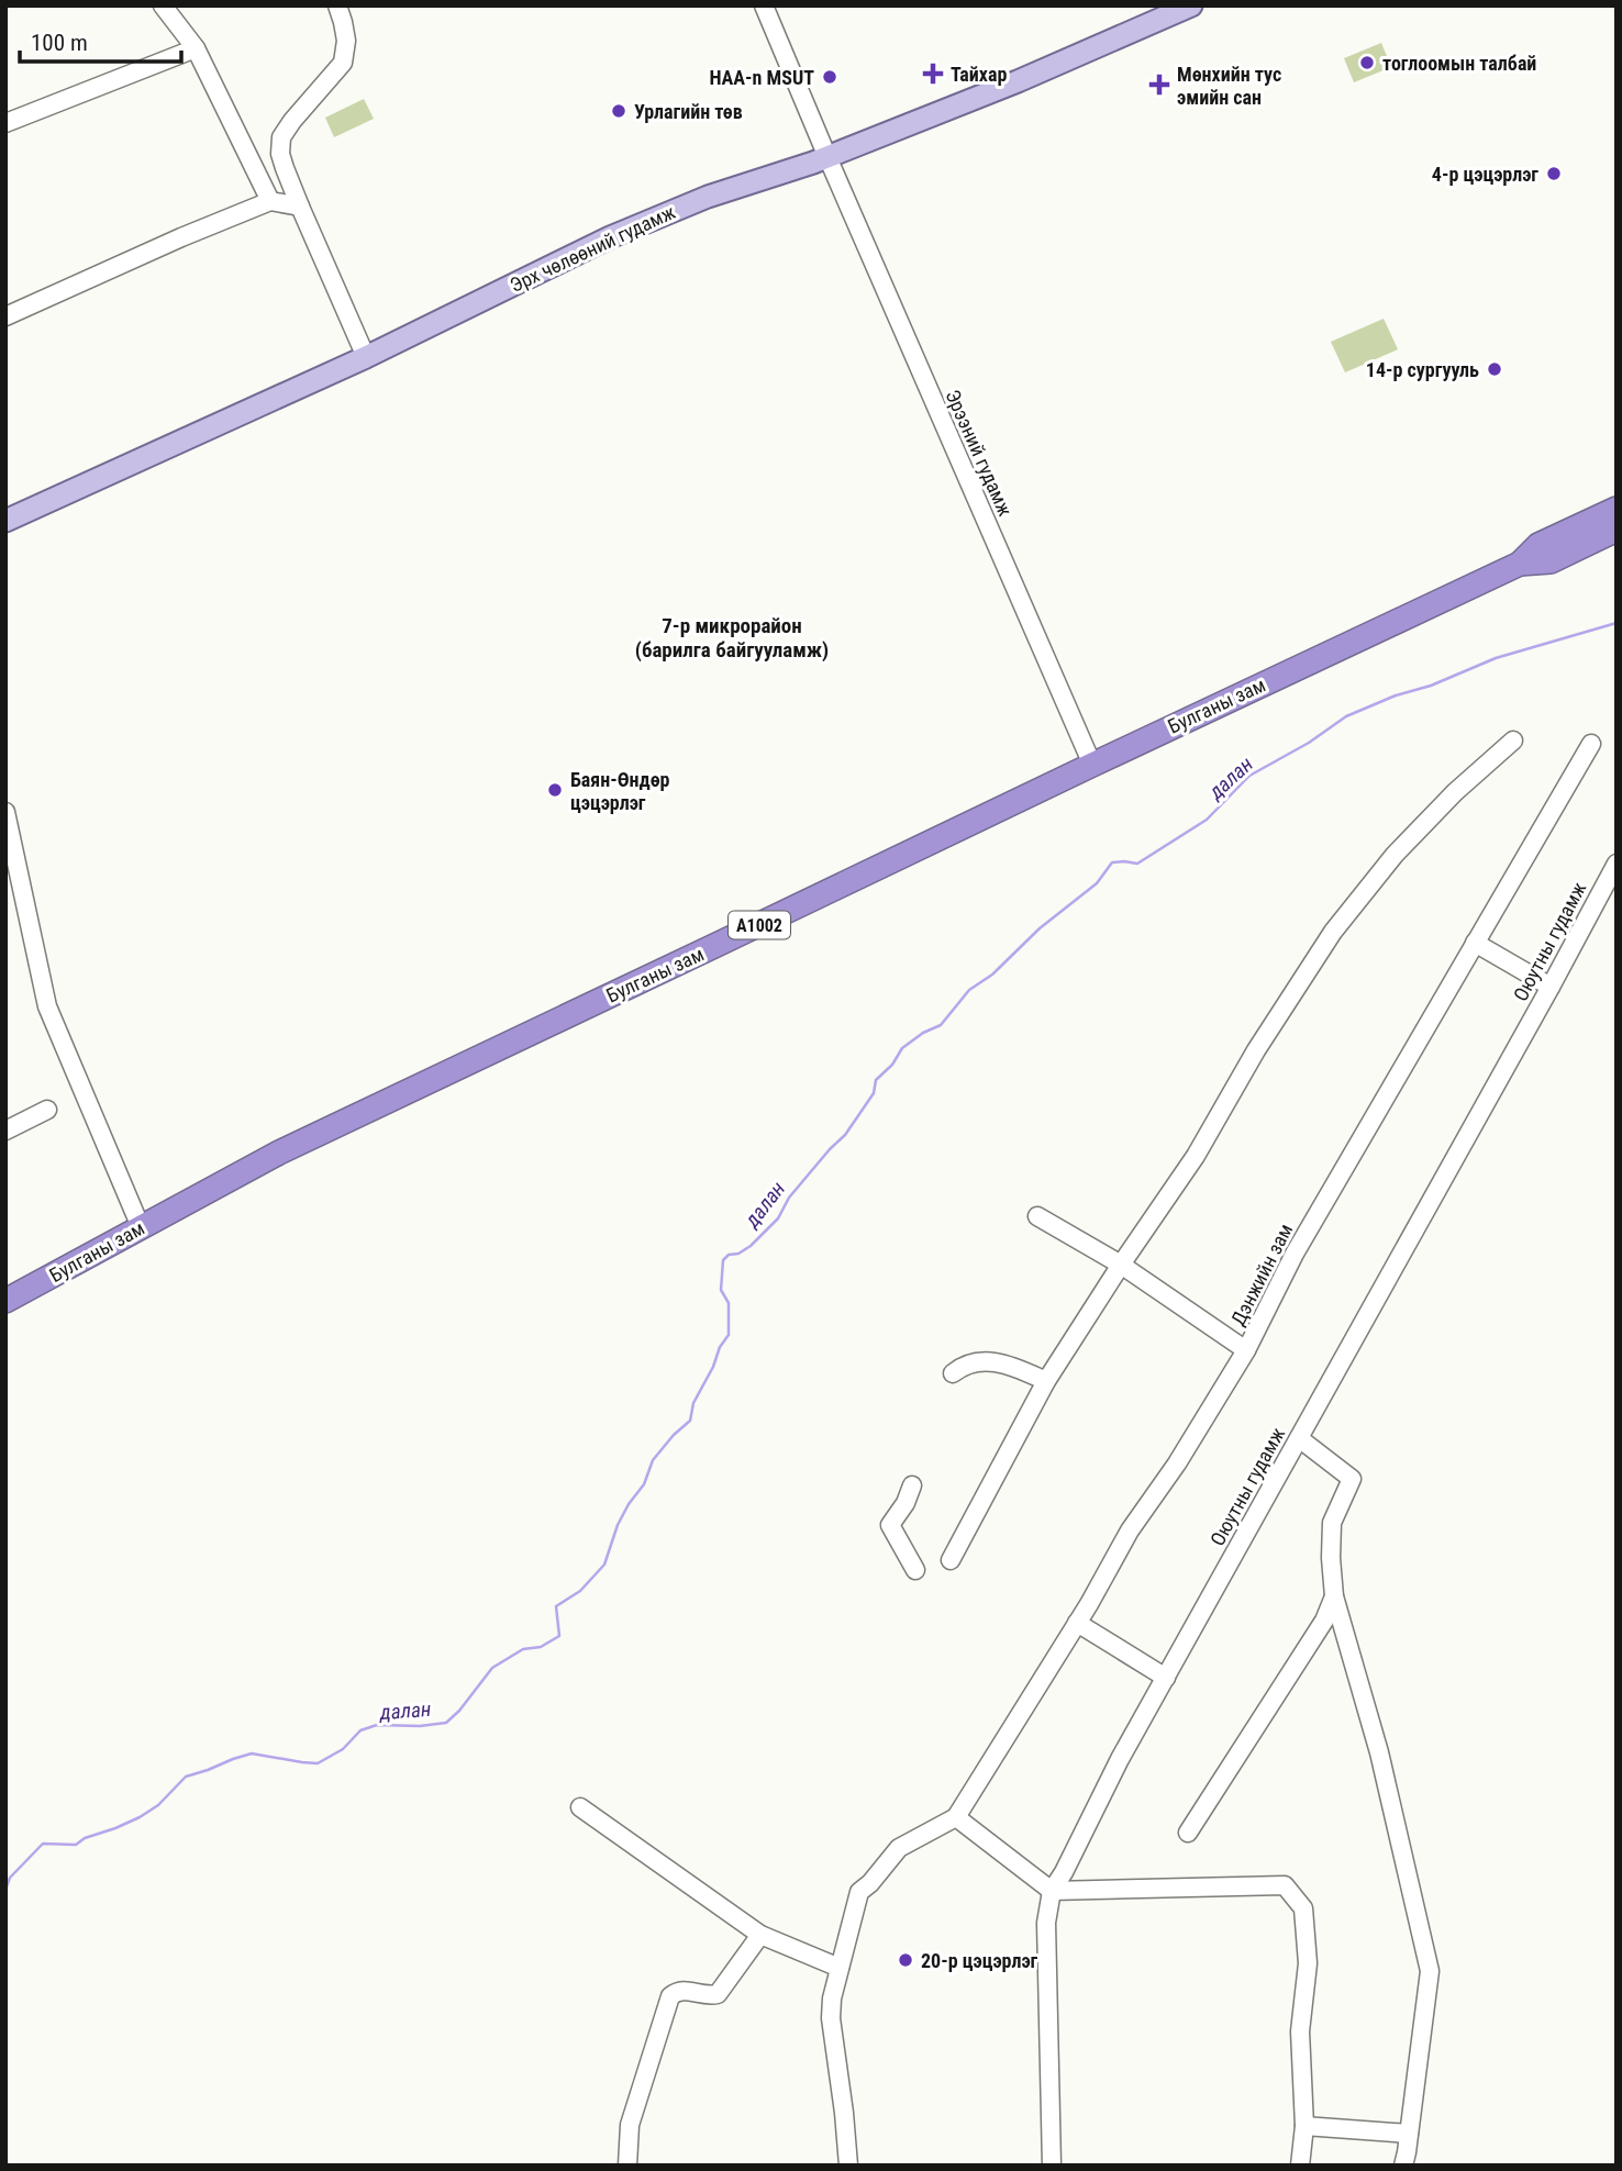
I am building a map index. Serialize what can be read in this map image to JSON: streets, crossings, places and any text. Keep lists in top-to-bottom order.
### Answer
{
  "streets": {
    "highway": ["Булганы зам", "A1002"],
    "main road": ["Эрх чөлөөний гудамж"],
    "street": ["Эрээний гудамж", "Оюутны гудамж", "Дэнжийн зам"]
  },
  "crossings": [
    ["Эрх чөлөөний гудамж", "Эрээний гудамж"],
    ["Эрээний гудамж", "Булганы зам"]
  ],
  "districts": ["7-р микрорайон (барилга байгууламж)"],
  "water": ["далан"],
  "places": {
    "other": [
      "тоглоомын талбай",
      "HAA-n MSUT",
      "Урлагийн төв",
      "4-р цэцэрлэг",
      "14-р сургууль",
      "Баян-Өндөр цэцэрлэг",
      "20-р цэцэрлэг"
    ],
    "health": ["Тайхар", "Мөнхийн тус эмийн сан"]
  },
  "scale_bar": "100 m"
}
